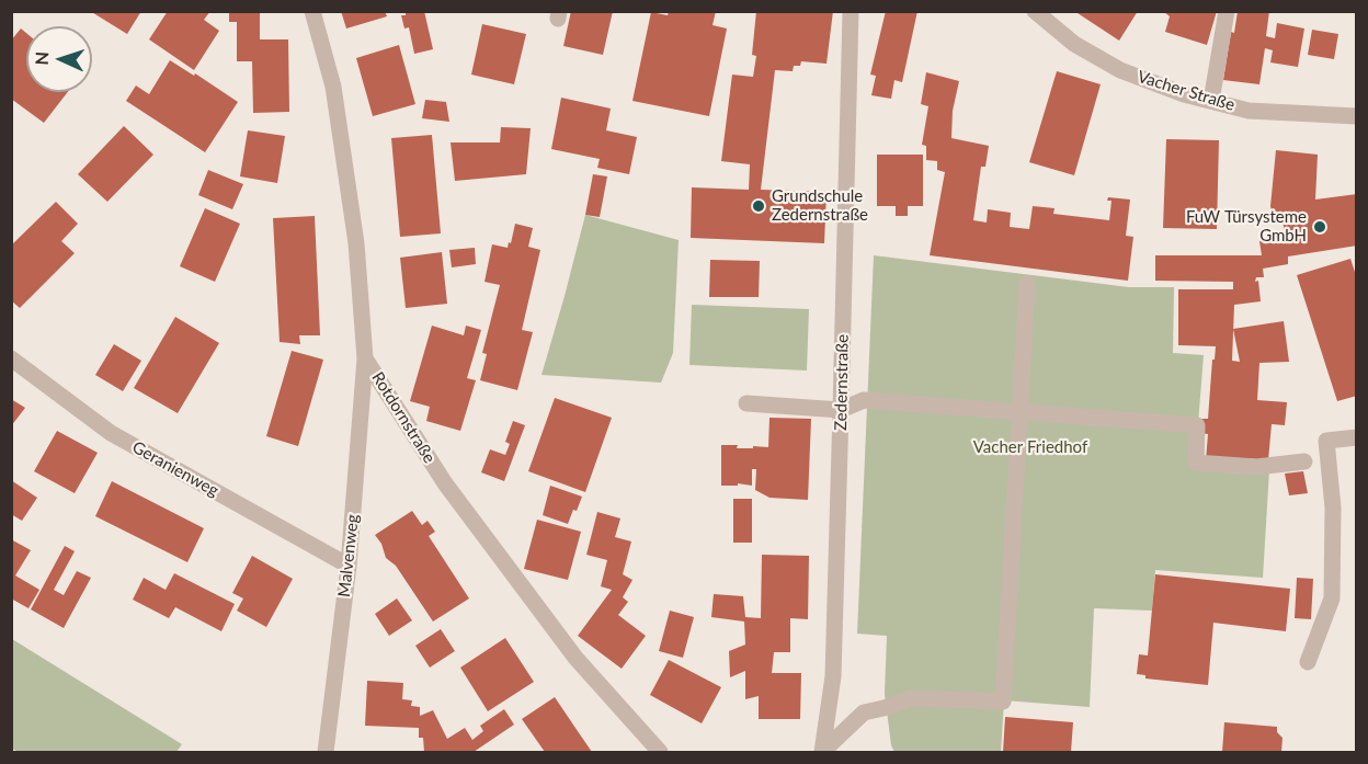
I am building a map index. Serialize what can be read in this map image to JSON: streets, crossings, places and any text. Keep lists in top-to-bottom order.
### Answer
{
  "streets": {
    "street": [
      "Vacher Straße",
      "Zedernstraße",
      "Rotdornstraße",
      "Geranienweg",
      "Malvenweg"
    ]
  },
  "crossings": [
    ["Rotdornstraße", "Malvenweg"],
    ["Geranienweg", "Malvenweg"]
  ],
  "parks": ["Vacher Friedhof"],
  "places": ["Grundschule Zedernstraße", "FuW Türsysteme GmbH"],
  "north": "left"
}
